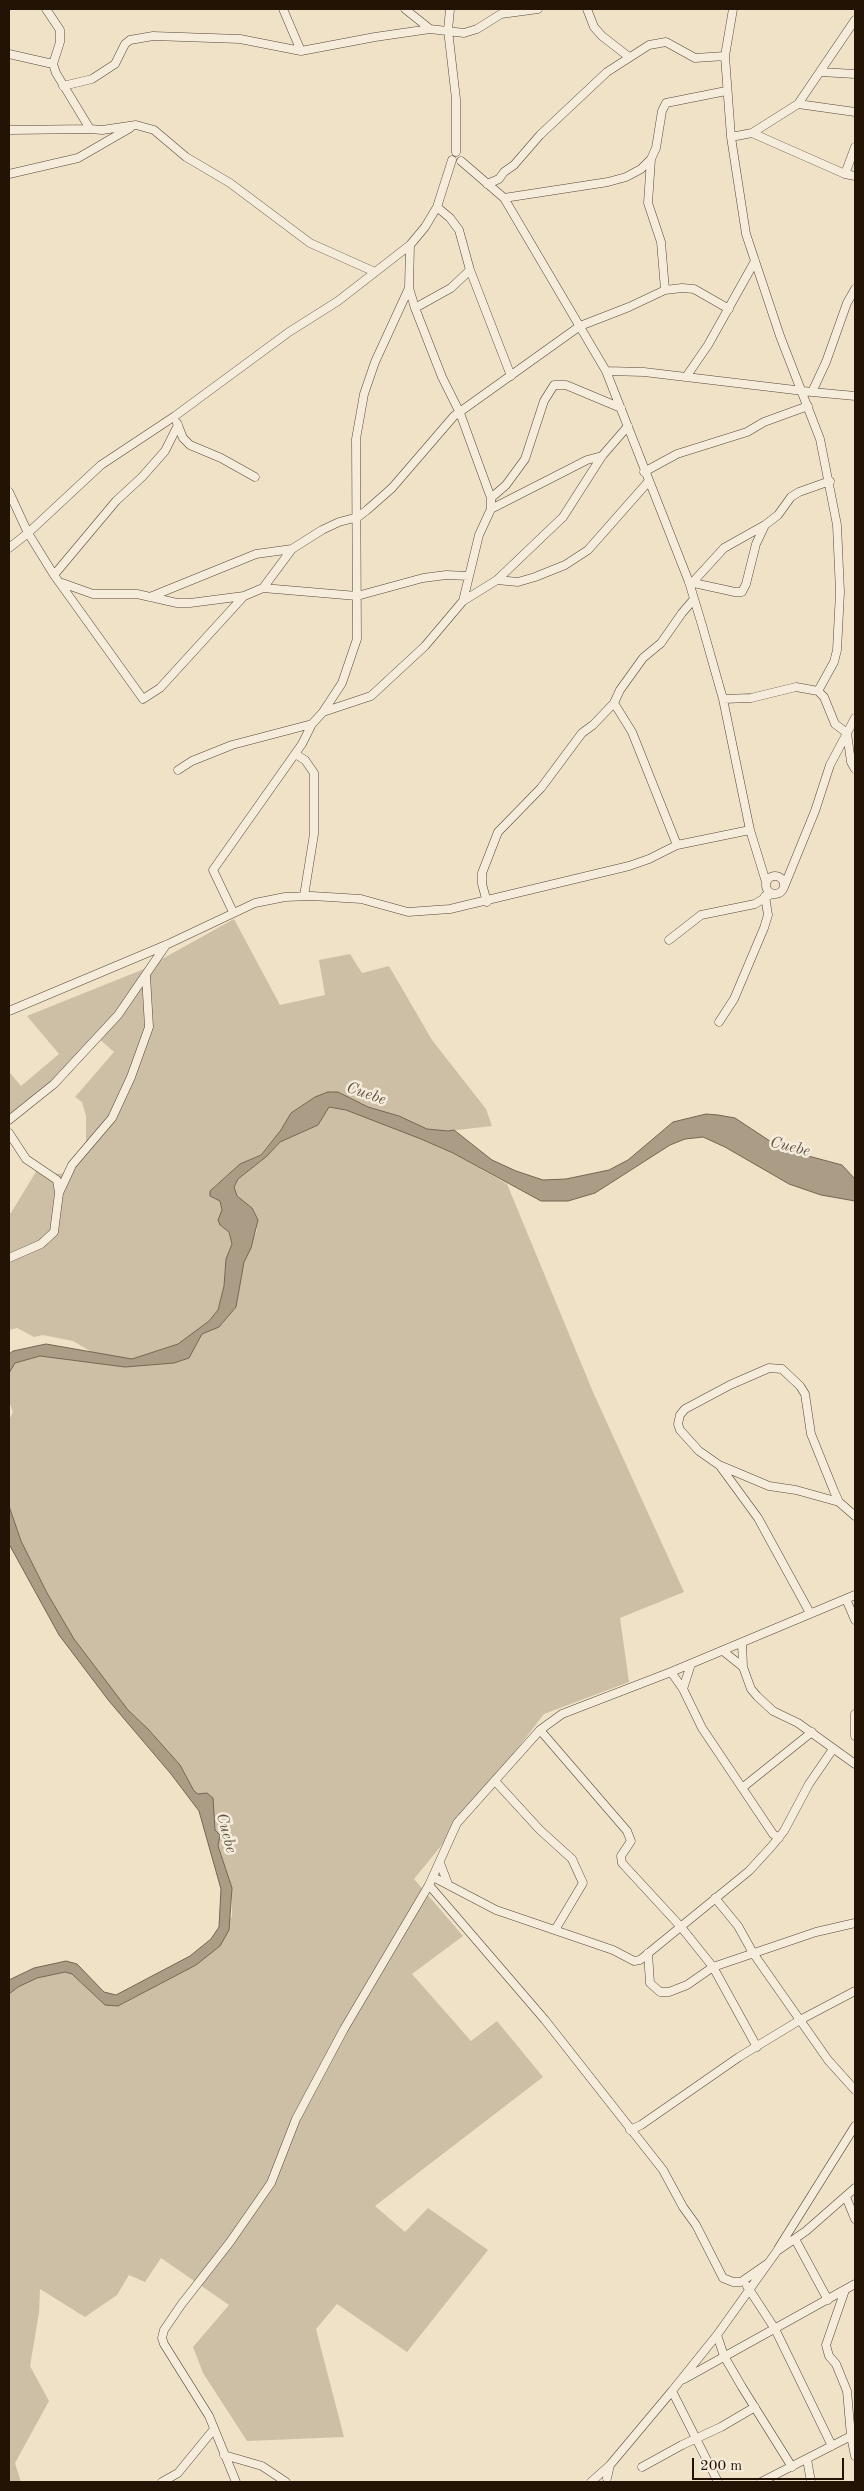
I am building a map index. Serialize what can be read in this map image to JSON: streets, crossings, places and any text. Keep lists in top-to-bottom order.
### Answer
{
  "water": ["Cuebe"],
  "scale_bar": "200 m"
}
